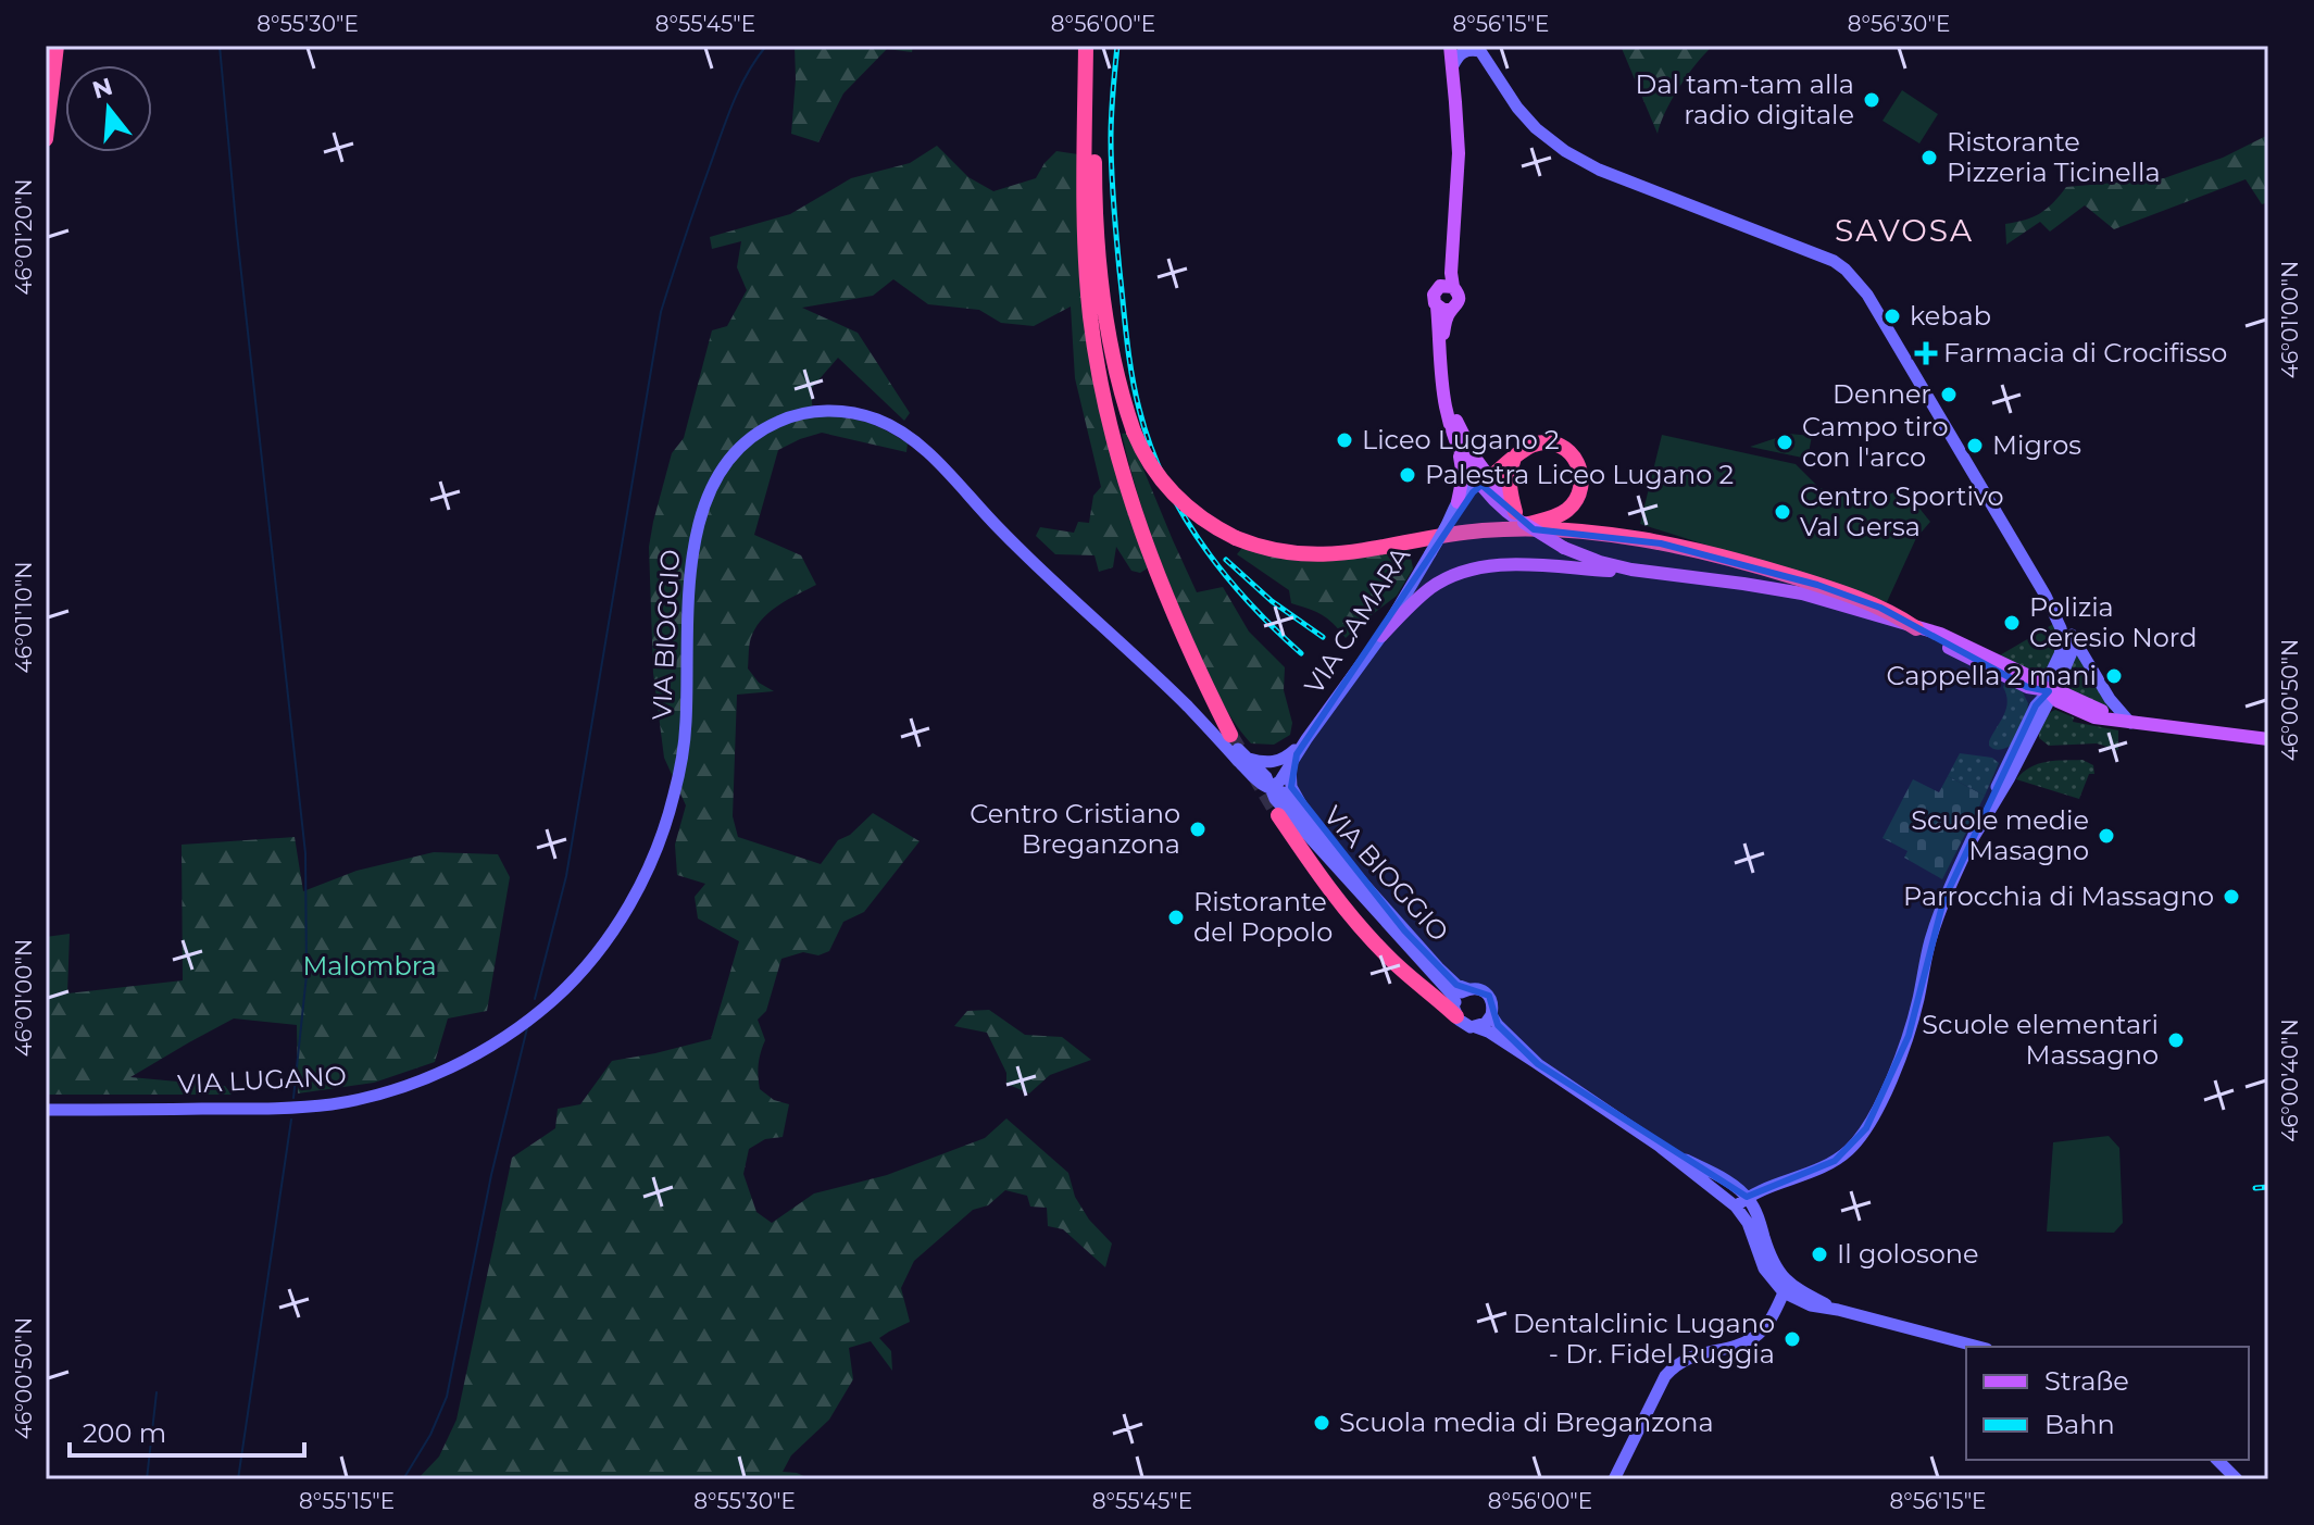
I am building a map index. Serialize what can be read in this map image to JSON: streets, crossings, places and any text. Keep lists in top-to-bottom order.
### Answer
{
  "streets": {
    "main road": ["VIA CAMARA", "VIA BIOGGIO", "VIA LUGANO"]
  },
  "crossings": [
    ["VIA CAMARA", "VIA BIOGGIO"],
    ["VIA BIOGGIO", "VIA LUGANO"]
  ],
  "districts": ["SAVOSA"],
  "parks": ["Malombra"],
  "places": {
    "other": [
      "Dal tam-tam alla radio digitale",
      "Ristorante Pizzeria Ticinella",
      "kebab",
      "Denner",
      "Liceo Lugano 2",
      "Campo tiro con l'arco",
      "Migros",
      "Palestra Liceo Lugano 2",
      "Centro Sportivo Val Gersa",
      "Polizia Ceresio Nord",
      "Cappella 2 mani",
      "Centro Cristiano Breganzona",
      "Scuole medie Masagno",
      "Parrocchia di Massagno",
      "Ristorante del Popolo",
      "Scuole elementari Massagno",
      "Il golosone",
      "Dentalclinic Lugano - Dr. Fidel Ruggia",
      "Scuola media di Breganzona"
    ],
    "health": ["Farmacia di Crocifisso"]
  },
  "legend": ["Straße", "Bahn"],
  "scale_bar": "200 m",
  "north": "top",
  "coordinates": [
    "8°55'30\"E",
    "8°55'45\"E",
    "8°56'00\"E",
    "8°56'15\"E",
    "8°56'30\"E",
    "46°01'20\"N",
    "46°01'00\"N",
    "46°01'10\"N",
    "46°00'50\"N",
    "46°00'40\"N",
    "8°55'15\"E"
  ]
}
